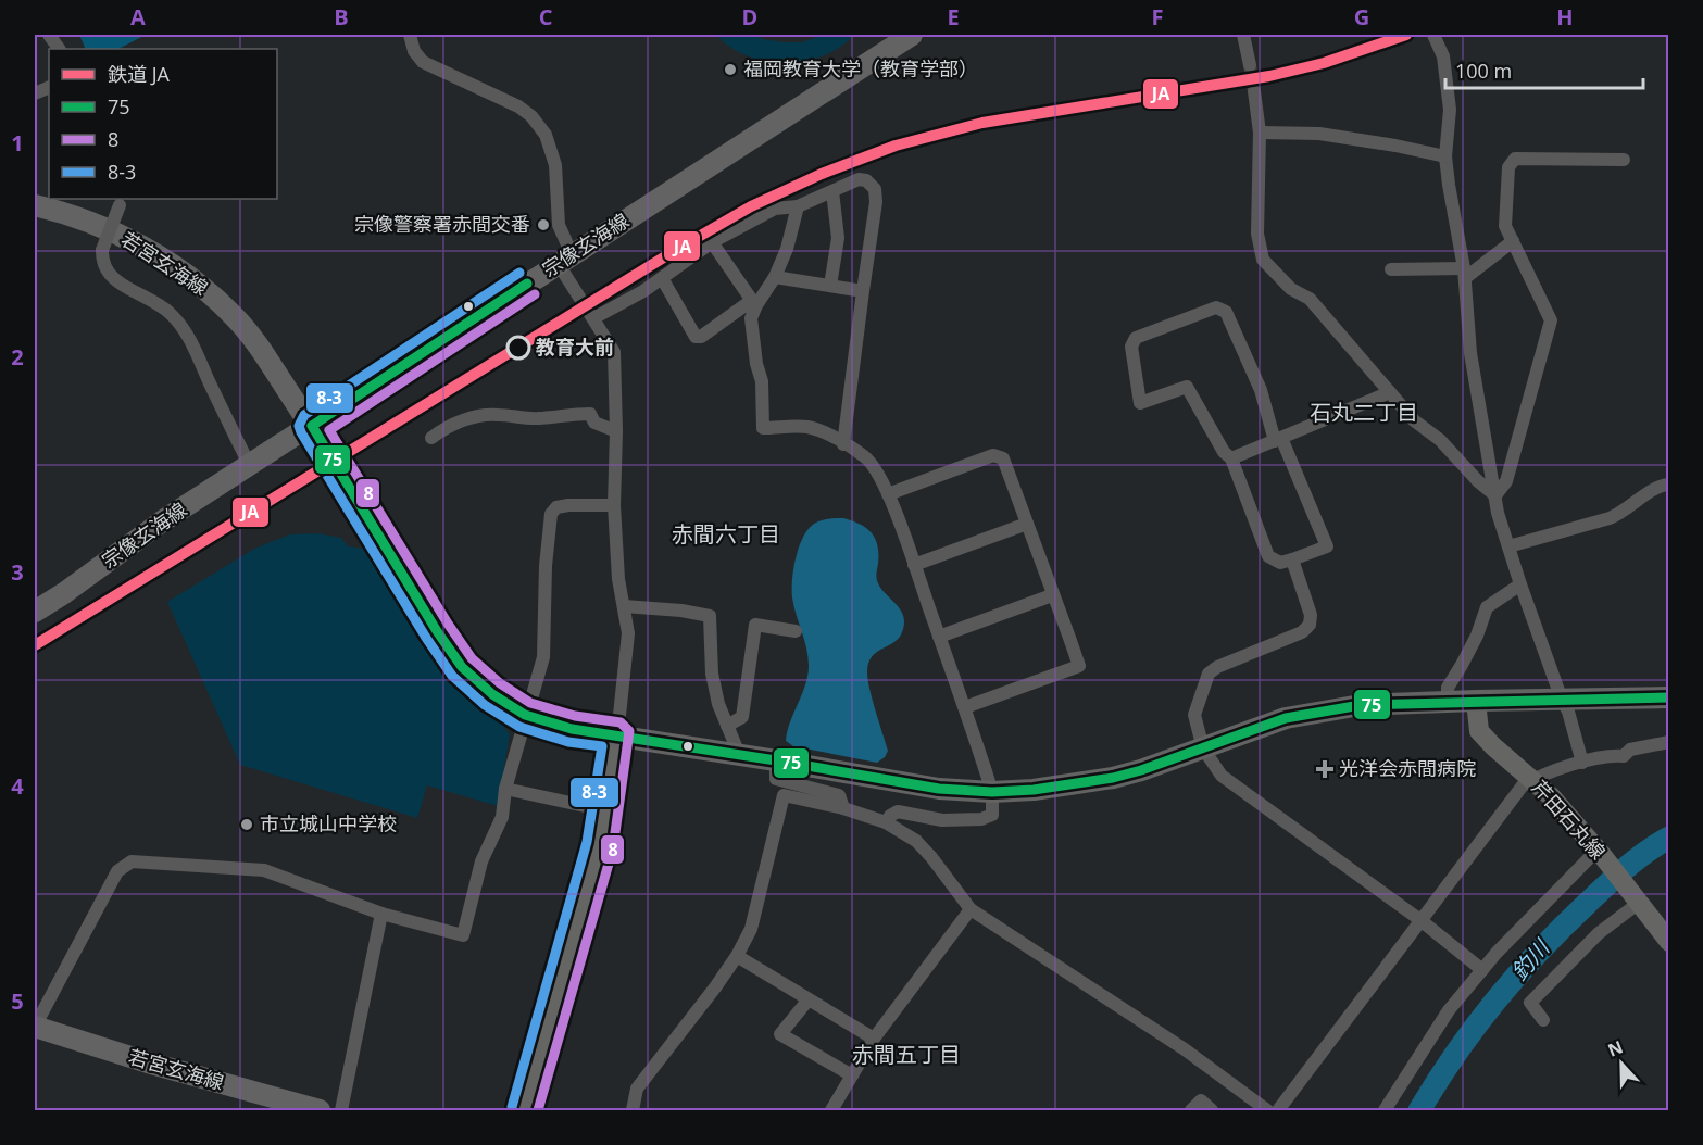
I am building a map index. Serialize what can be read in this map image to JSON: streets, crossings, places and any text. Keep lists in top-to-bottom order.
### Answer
{
  "streets": {
    "main road": ["宗像玄海線", "若宮玄海線", "芹田石丸線"]
  },
  "crossings": [
    ["宗像玄海線", "若宮玄海線"],
    ["若宮玄海線", "芹田石丸線"]
  ],
  "districts": ["石丸二丁目", "赤間六丁目", "赤間五丁目"],
  "water": ["釣川"],
  "places": {
    "other": [
      "福岡教育大学（教育学部）",
      "宗像警察署赤間交番",
      "教育大前",
      "市立城山中学校"
    ],
    "health": ["光洋会赤間病院"]
  },
  "lines": [
    "rail line JA",
    "transit line 8-3",
    "transit line 75",
    "transit line 8"
  ],
  "legend": [
    "鉄道 JA",
    "75",
    "8",
    "8-3"
  ],
  "scale_bar": "100 m",
  "north": "top",
  "grid": {
    "columns": [
      "A",
      "B",
      "C",
      "D",
      "E",
      "F",
      "G",
      "H"
    ],
    "rows": [
      "1",
      "2",
      "3",
      "4",
      "5"
    ]
  }
}
